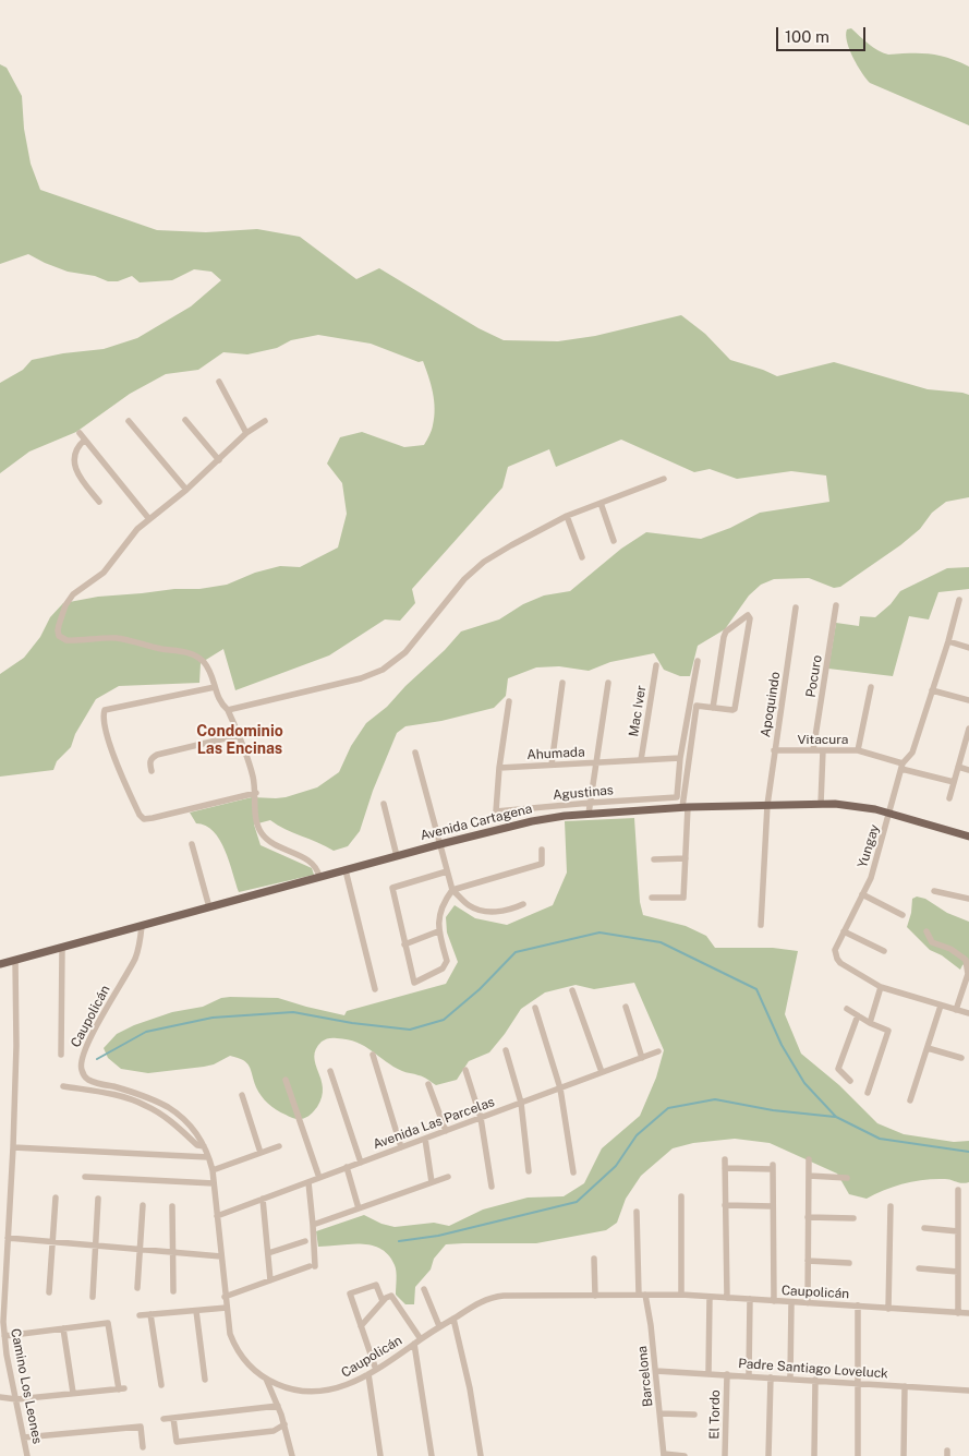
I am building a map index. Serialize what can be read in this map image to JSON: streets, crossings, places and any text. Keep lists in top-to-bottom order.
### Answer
{
  "streets": {
    "main road": ["Avenida Cartagena"],
    "street": [
      "Pocuro",
      "Apoquindo",
      "Mac Iver",
      "Vitacura",
      "Ahumada",
      "Agustinas",
      "Yungay",
      "Caupolicán",
      "Avenida Las Parcelas",
      "Padre Santiago Loveluck",
      "Barcelona",
      "Camino Los Leones",
      "El Tordo"
    ]
  },
  "crossings": [
    ["Pocuro", "Vitacura"],
    ["Apoquindo", "Vitacura"],
    ["Apoquindo", "Avenida Cartagena"],
    ["Mac Iver", "Ahumada"],
    ["Vitacura", "Yungay"],
    ["Ahumada", "Agustinas"],
    ["Avenida Cartagena", "Yungay"],
    ["Avenida Cartagena", "Caupolicán"],
    ["Avenida Cartagena", "Camino Los Leones"],
    ["Caupolicán", "Avenida Las Parcelas"],
    ["Caupolicán", "Barcelona"],
    ["Padre Santiago Loveluck", "Barcelona"],
    ["Padre Santiago Loveluck", "El Tordo"]
  ],
  "districts": ["Condominio Las Encinas"],
  "scale_bar": "100 m"
}
